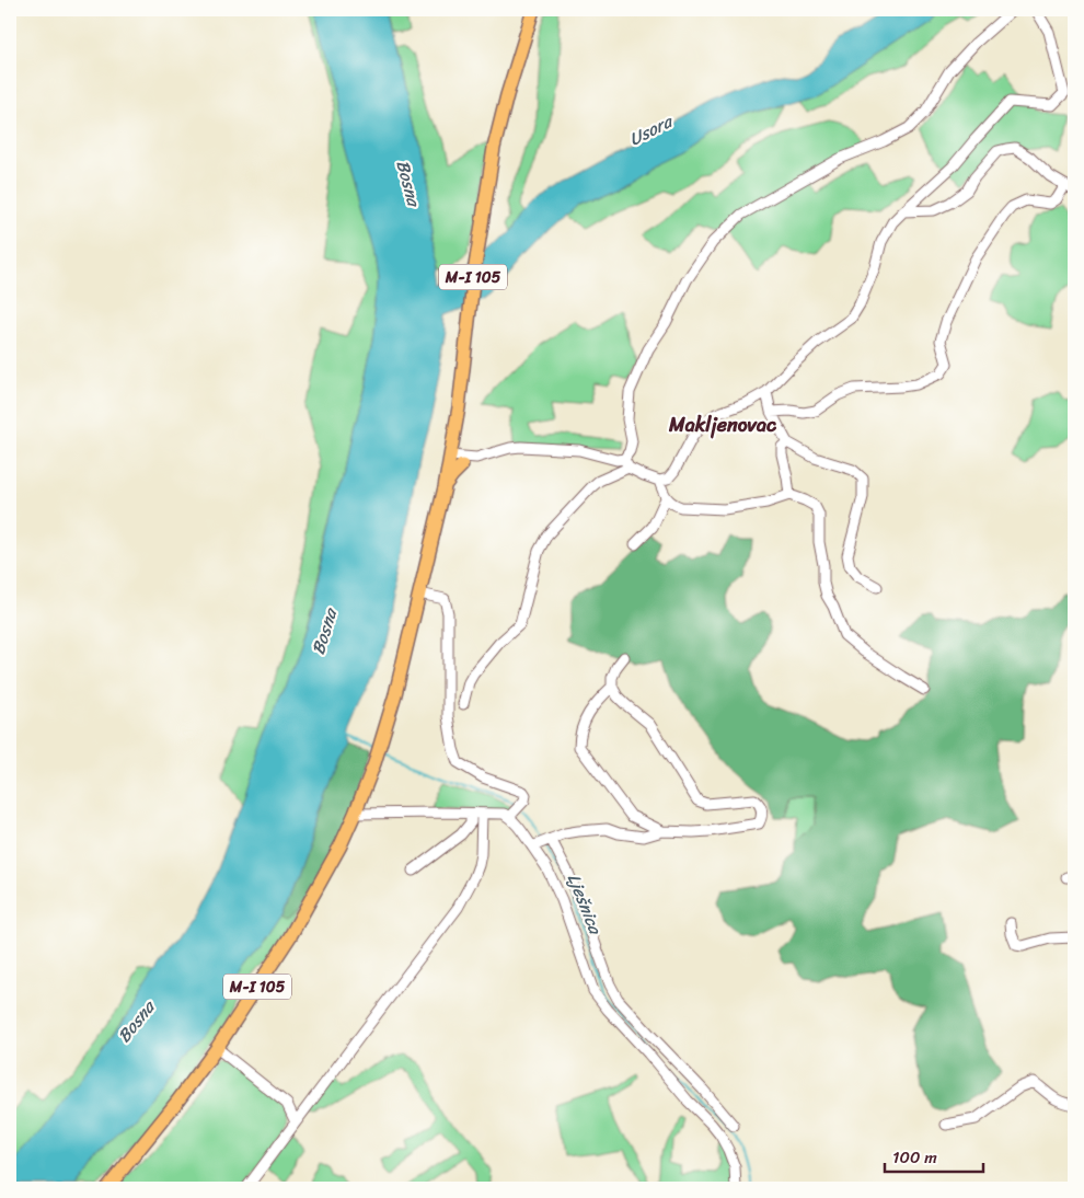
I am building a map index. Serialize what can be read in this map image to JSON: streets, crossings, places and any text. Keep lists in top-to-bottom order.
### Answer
{
  "streets": {
    "main road": ["M-I 105"]
  },
  "districts": ["Makljenovac"],
  "water": ["Usora", "Bosna", "Lješnica"],
  "scale_bar": "100 m"
}
